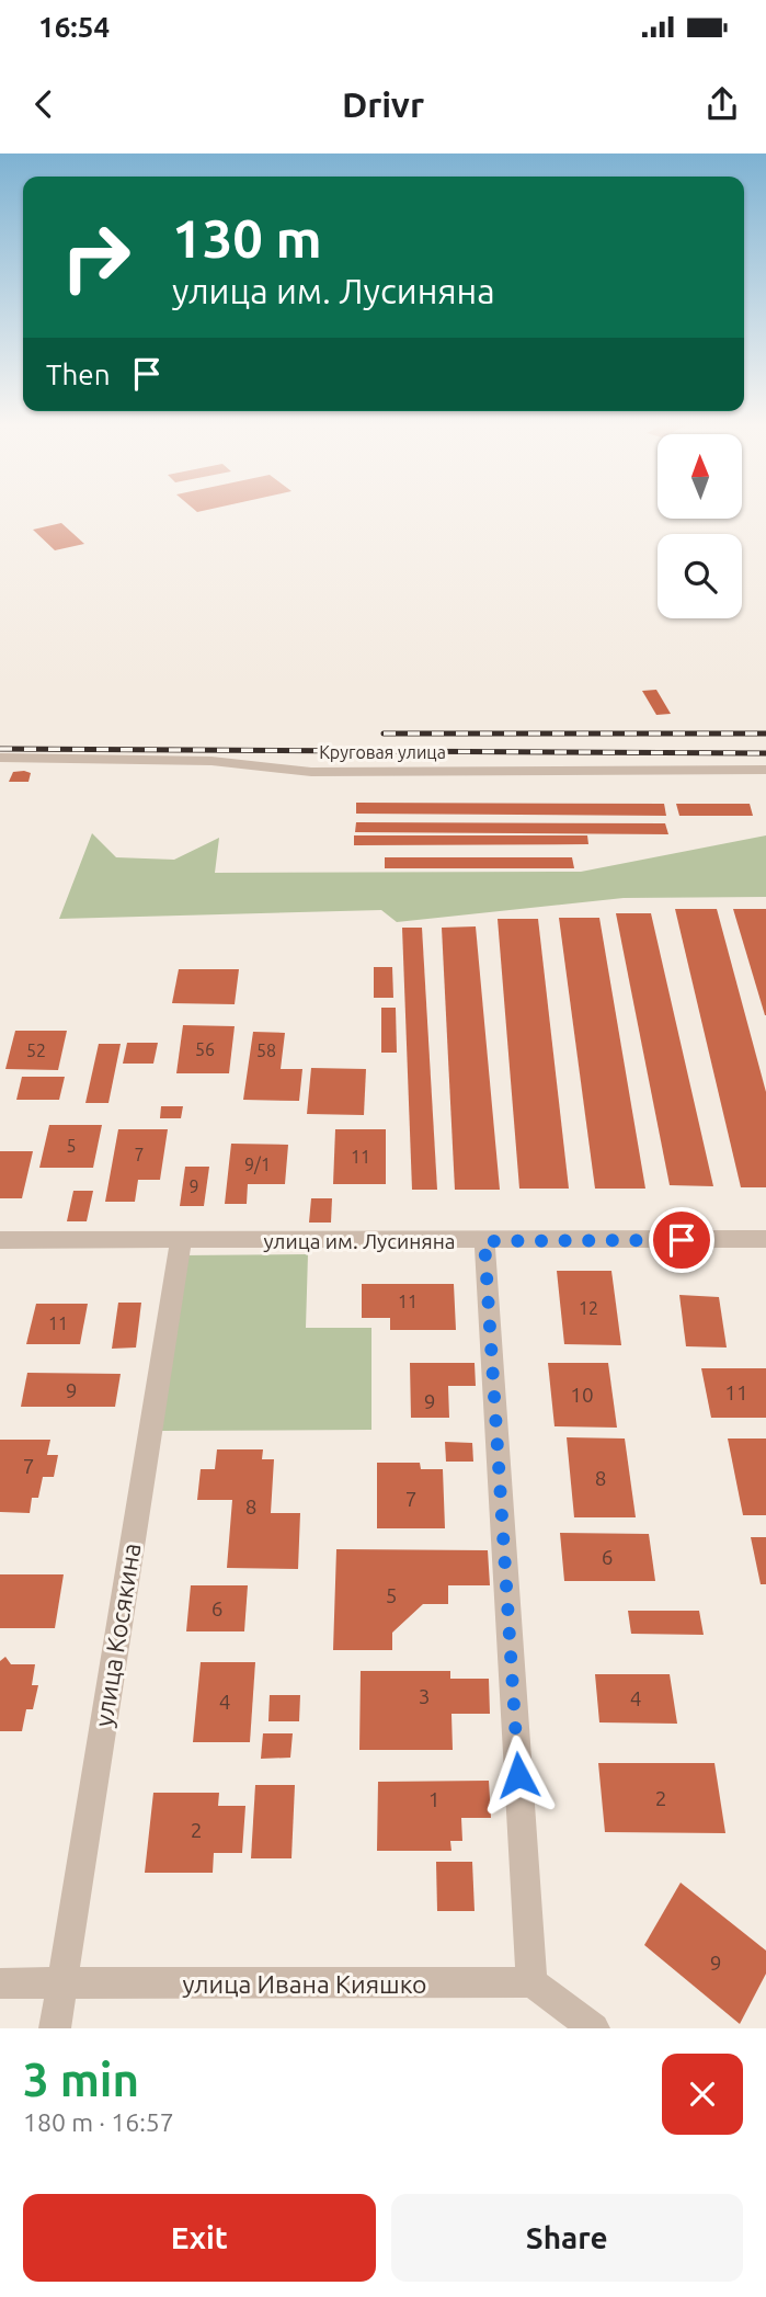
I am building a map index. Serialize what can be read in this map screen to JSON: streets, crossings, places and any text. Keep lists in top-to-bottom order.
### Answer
{
  "streets": {
    "street": [
      "Круговая улица",
      "улица им. Лусиняна",
      "улица Косякина",
      "улица Ивана Кияшко"
    ]
  },
  "crossings": [
    ["улица им. Лусиняна", "улица Косякина"],
    ["улица Косякина", "улица Ивана Кияшко"]
  ],
  "house_numbers": [
    "56",
    "52",
    "58",
    "5",
    "7",
    "11",
    "9/1",
    "9",
    "11",
    "12",
    "11",
    "9",
    "11",
    "10",
    "9",
    "7",
    "8",
    "7",
    "8",
    "6",
    "5",
    "6",
    "3",
    "4",
    "4",
    "2",
    "1",
    "2",
    "9"
  ],
  "north": "top",
  "page": {
    "status": "16:54",
    "header": "Drivr",
    "turn": ["130 m", "улица им. Лусиняна"],
    "then": "Then",
    "heading": ["3 min", "180 m · 16:57"],
    "buttons": ["Exit", "Share"]
  }
}
